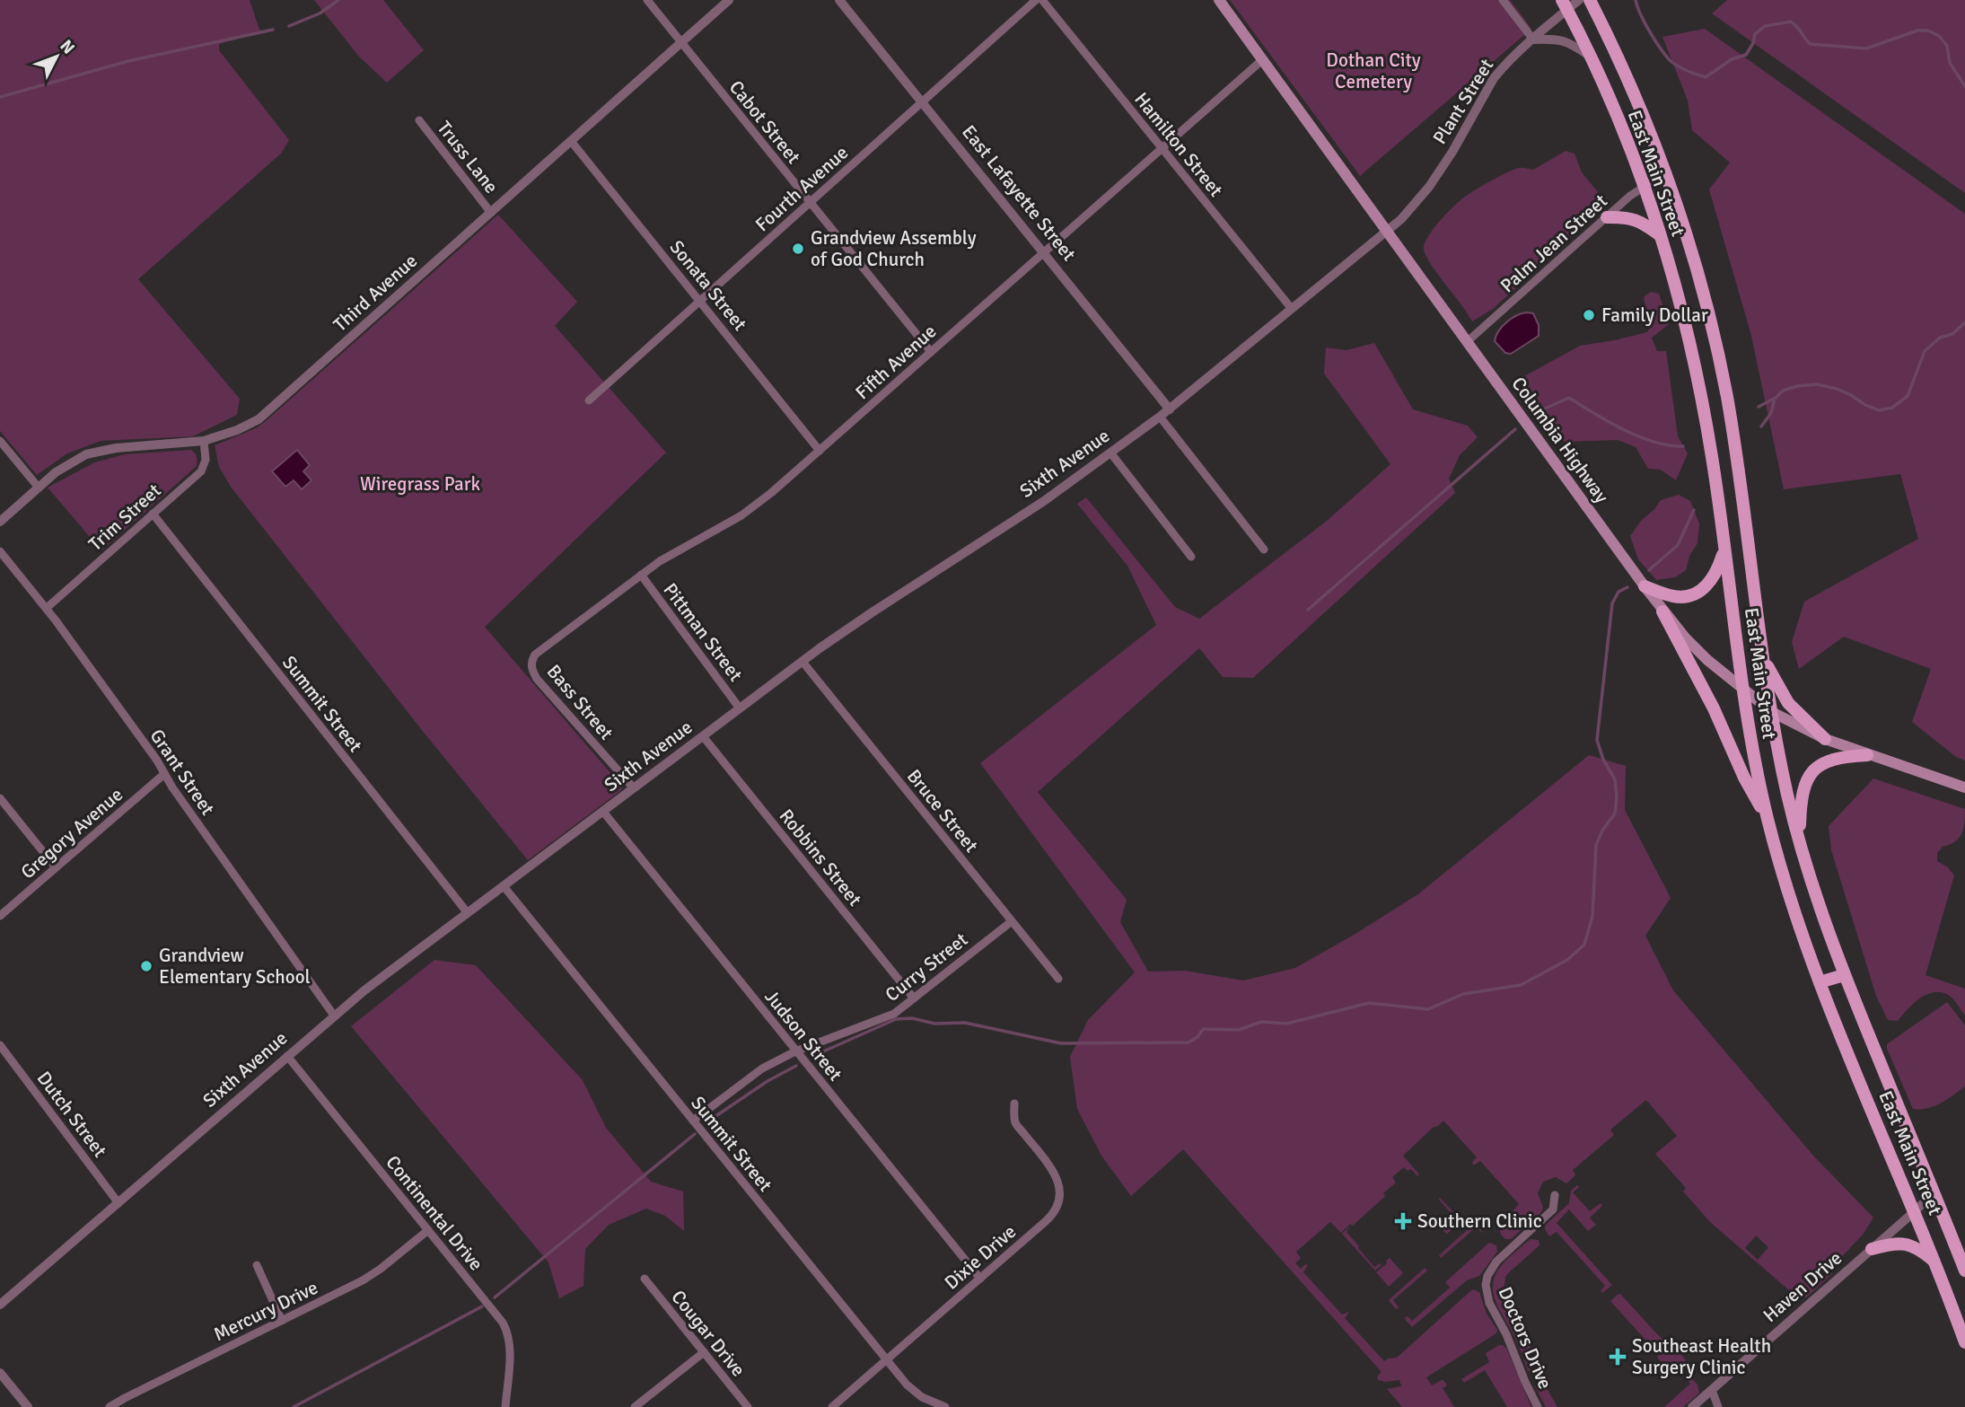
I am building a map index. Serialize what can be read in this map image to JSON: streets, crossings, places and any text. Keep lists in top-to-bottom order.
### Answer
{
  "streets": {
    "main road": ["East Main Street", "Columbia Highway"],
    "street": [
      "Plant Street",
      "Cabot Street",
      "Hamilton Street",
      "Truss Lane",
      "Fourth Avenue",
      "East Lafayette Street",
      "Palm Jean Street",
      "Sonata Street",
      "Third Avenue",
      "Fifth Avenue",
      "Sixth Avenue",
      "Trim Street",
      "Pittman Street",
      "Bass Street",
      "Summit Street",
      "Grant Street",
      "Bruce Street",
      "Gregory Avenue",
      "Robbins Street",
      "Curry Street",
      "Judson Street",
      "Dutch Street",
      "Continental Drive",
      "Dixie Drive",
      "Haven Drive",
      "Mercury Drive",
      "Cougar Drive",
      "Doctors Drive"
    ]
  },
  "crossings": [
    ["Plant Street", "East Main Street"],
    ["Plant Street", "Columbia Highway"],
    ["Plant Street", "Sixth Avenue"],
    ["Cabot Street", "Fourth Avenue"],
    ["Cabot Street", "Third Avenue"],
    ["Cabot Street", "Fifth Avenue"],
    ["Hamilton Street", "Fifth Avenue"],
    ["Hamilton Street", "Sixth Avenue"],
    ["Truss Lane", "Third Avenue"],
    ["East Main Street", "Palm Jean Street"],
    ["East Main Street", "Columbia Highway"],
    ["East Main Street", "Haven Drive"],
    ["Fourth Avenue", "East Lafayette Street"],
    ["Fourth Avenue", "Sonata Street"],
    ["East Lafayette Street", "Fifth Avenue"],
    ["East Lafayette Street", "Sixth Avenue"],
    ["Palm Jean Street", "Columbia Highway"],
    ["Sonata Street", "Third Avenue"],
    ["Sonata Street", "Fifth Avenue"],
    ["Third Avenue", "Trim Street"],
    ["Fifth Avenue", "Columbia Highway"],
    ["Fifth Avenue", "Pittman Street"],
    ["Fifth Avenue", "Bass Street"],
    ["Sixth Avenue", "Pittman Street"],
    ["Sixth Avenue", "Bass Street"],
    ["Sixth Avenue", "Summit Street"],
    ["Sixth Avenue", "Grant Street"],
    ["Sixth Avenue", "Bruce Street"],
    ["Sixth Avenue", "Robbins Street"],
    ["Sixth Avenue", "Judson Street"],
    ["Sixth Avenue", "Dutch Street"],
    ["Sixth Avenue", "Continental Drive"],
    ["Trim Street", "Summit Street"],
    ["Trim Street", "Grant Street"],
    ["Summit Street", "Curry Street"],
    ["Summit Street", "Dixie Drive"],
    ["Grant Street", "Gregory Avenue"],
    ["Bruce Street", "Curry Street"],
    ["Robbins Street", "Curry Street"],
    ["Curry Street", "Judson Street"],
    ["Judson Street", "Dixie Drive"],
    ["Continental Drive", "Mercury Drive"]
  ],
  "parks": ["Dothan City Cemetery", "Wiregrass Park"],
  "places": {
    "other": ["Grandview Assembly of God Church", "Family Dollar", "Grandview Elementary School"],
    "health": ["Southern Clinic", "Southeast Health Surgery Clinic"]
  },
  "north": "top right"
}
